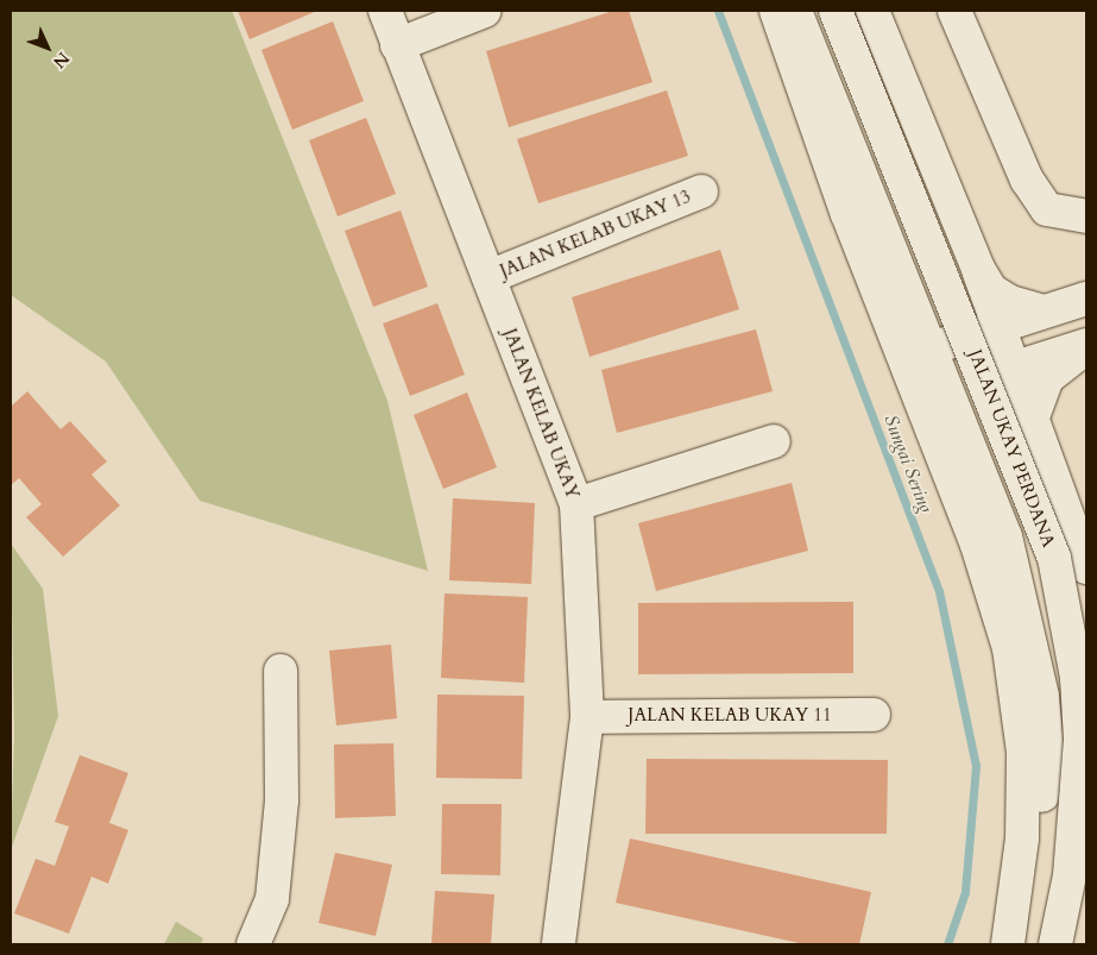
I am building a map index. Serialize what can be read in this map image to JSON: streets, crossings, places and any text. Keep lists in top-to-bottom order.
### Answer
{
  "streets": {
    "street": [
      "JALAN KELAB UKAY 13",
      "JALAN KELAB UKAY",
      "JALAN UKAY PERDANA",
      "JALAN KELAB UKAY 11"
    ]
  },
  "crossings": [
    ["JALAN KELAB UKAY 13", "JALAN KELAB UKAY"],
    ["JALAN KELAB UKAY", "JALAN KELAB UKAY 11"]
  ],
  "water": ["Sungai Sering"],
  "north": "bottom right"
}
